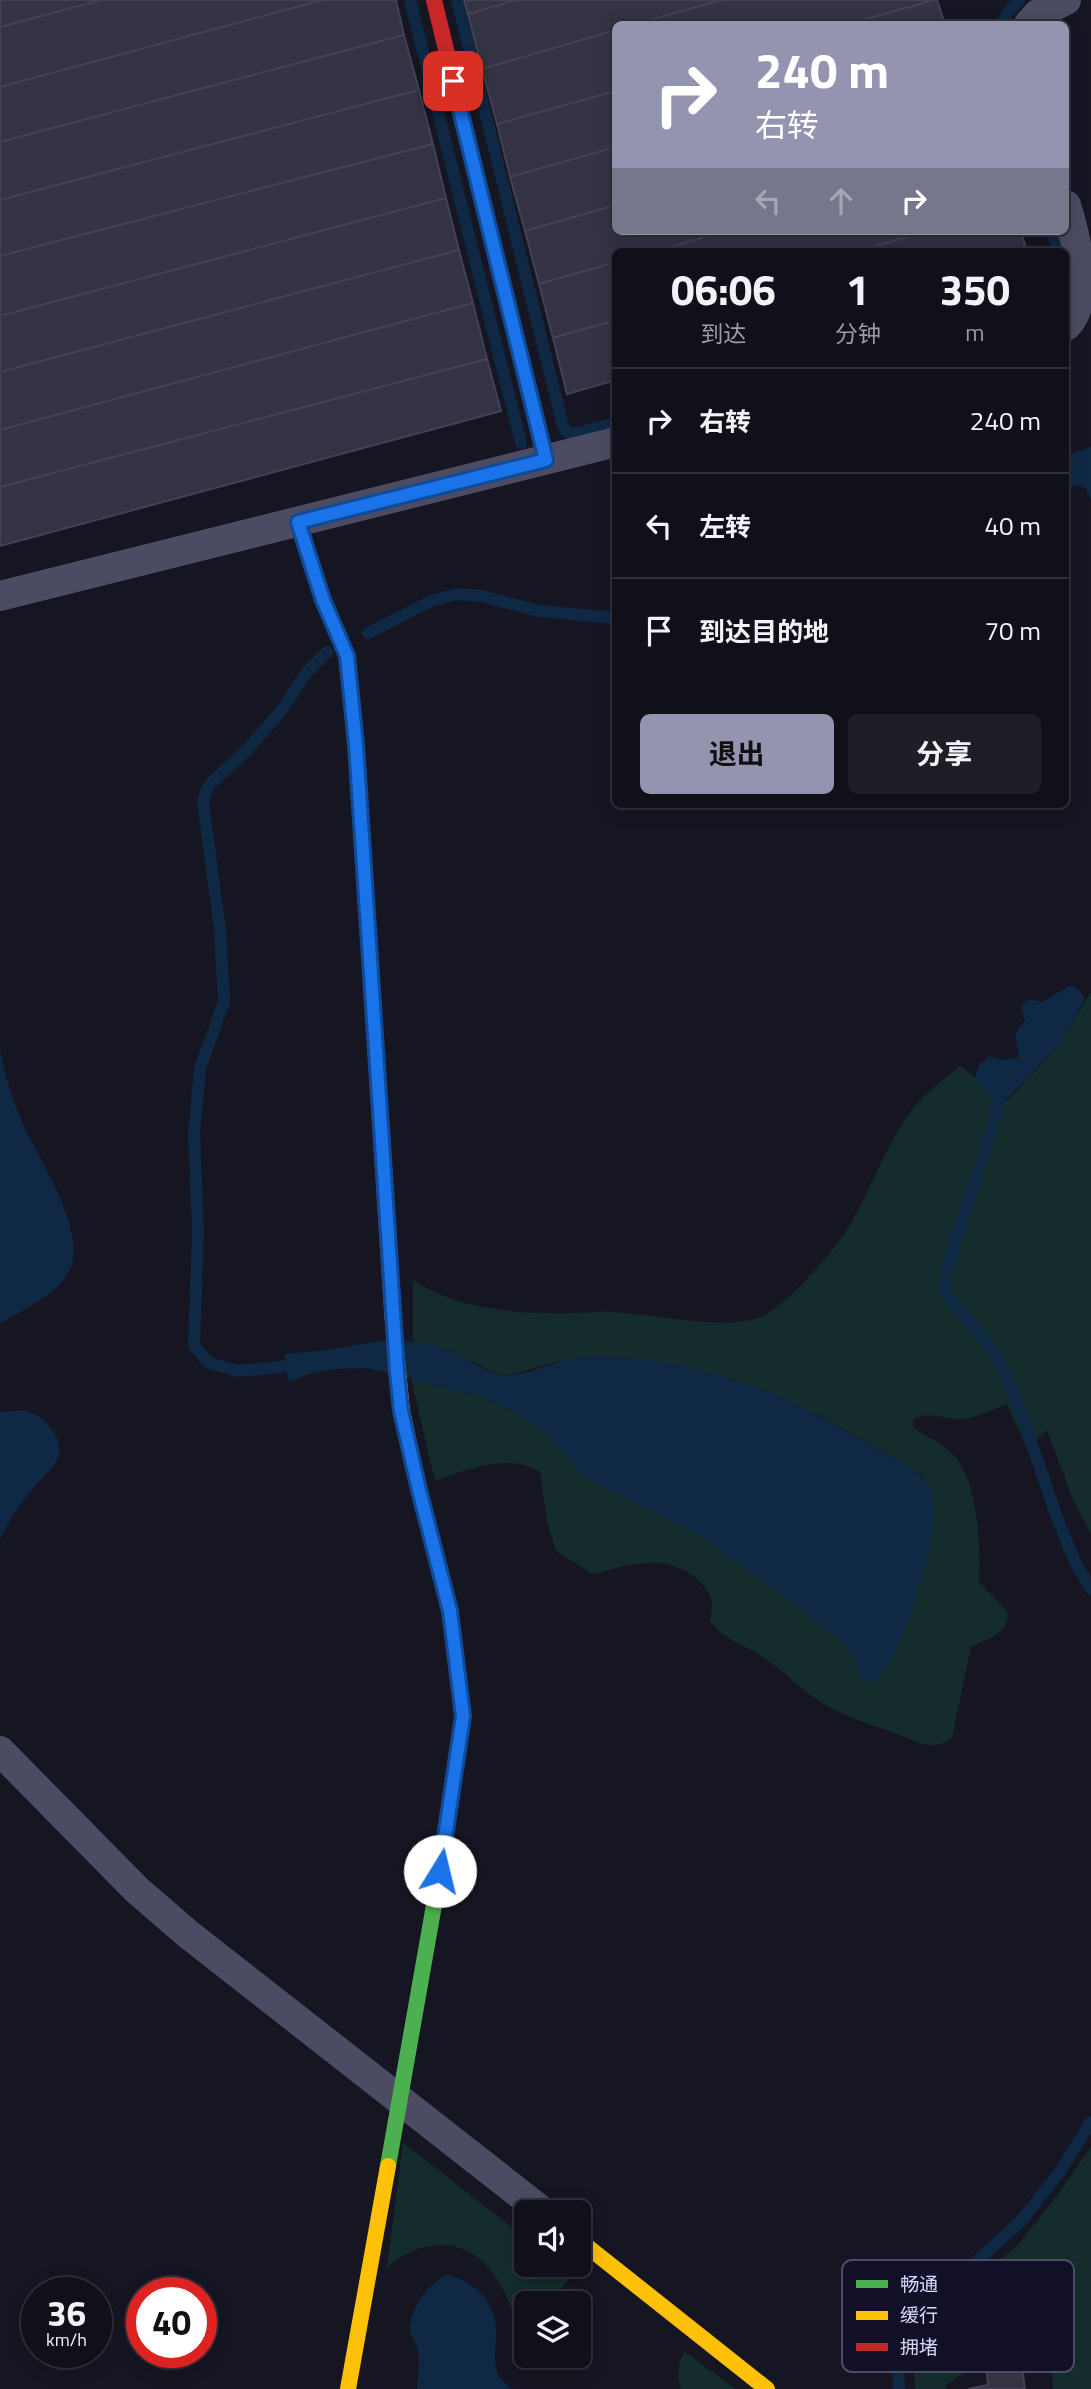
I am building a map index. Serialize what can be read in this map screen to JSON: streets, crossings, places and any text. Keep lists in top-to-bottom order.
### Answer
{
  "legend": ["畅通", "缓行", "拥堵"],
  "page": {
    "turn": ["240 m", "右转"],
    "eta": [
      "06:06",
      "到达",
      "1",
      "分钟",
      "350",
      "m"
    ],
    "list": [
      {
        "name": "右转",
        "value": "240 m"
      },
      {
        "name": "左转",
        "value": "40 m"
      },
      {
        "name": "到达目的地",
        "value": "70 m"
      }
    ],
    "buttons": ["退出", "分享"],
    "speed": "36 km/h",
    "limit": "40"
  }
}
